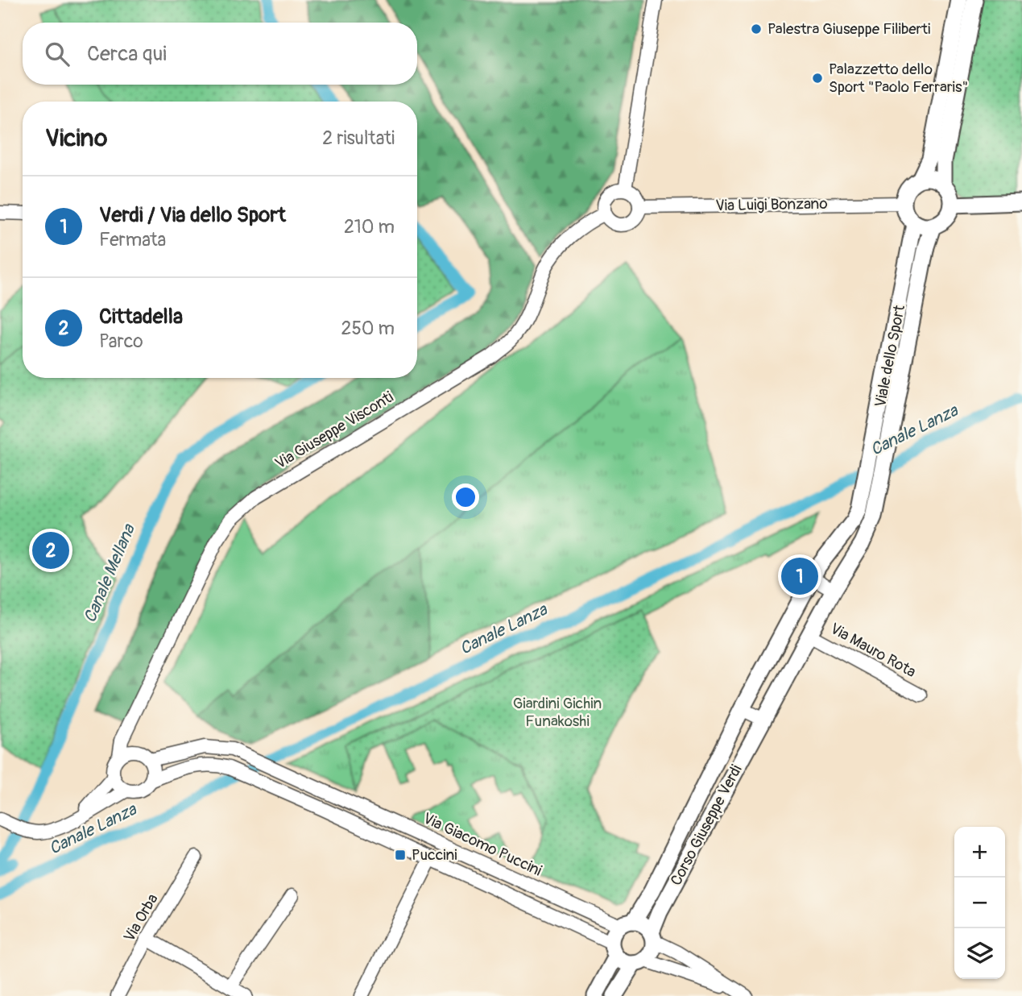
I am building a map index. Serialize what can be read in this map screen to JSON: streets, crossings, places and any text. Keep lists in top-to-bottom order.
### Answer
{
  "streets": {
    "street": [
      "Via Luigi Bonzano",
      "Viale dello Sport",
      "Via Giuseppe Visconti",
      "Via Mauro Rota",
      "Corso Giuseppe Verdi",
      "Via Giacomo Puccini",
      "Via Orba"
    ]
  },
  "crossings": [
    ["Via Luigi Bonzano", "Viale dello Sport"],
    ["Via Luigi Bonzano", "Via Giuseppe Visconti"],
    ["Viale dello Sport", "Corso Giuseppe Verdi"],
    ["Via Giuseppe Visconti", "Via Giacomo Puccini"],
    ["Via Mauro Rota", "Corso Giuseppe Verdi"],
    ["Corso Giuseppe Verdi", "Via Giacomo Puccini"]
  ],
  "water": ["Canale Lanza", "Canale Mellana"],
  "parks": ["Giardini Gichin Funakoshi"],
  "places": {
    "other": ["Palestra Giuseppe Filiberti", "Palazzetto dello Sport \"Paolo Ferraris\""],
    "transit": ["Puccini"]
  },
  "page": {
    "search": "Cerca qui",
    "heading": ["Vicino", "2 risultati"],
    "list": [
      {
        "mark": "1",
        "name": "Verdi / Via dello Sport",
        "note": "Fermata",
        "value": "210 m"
      },
      {
        "mark": "2",
        "name": "Cittadella",
        "note": "Parco",
        "value": "250 m"
      }
    ],
    "pins": ["2", "1"],
    "map_buttons": ["+", "−"]
  }
}
